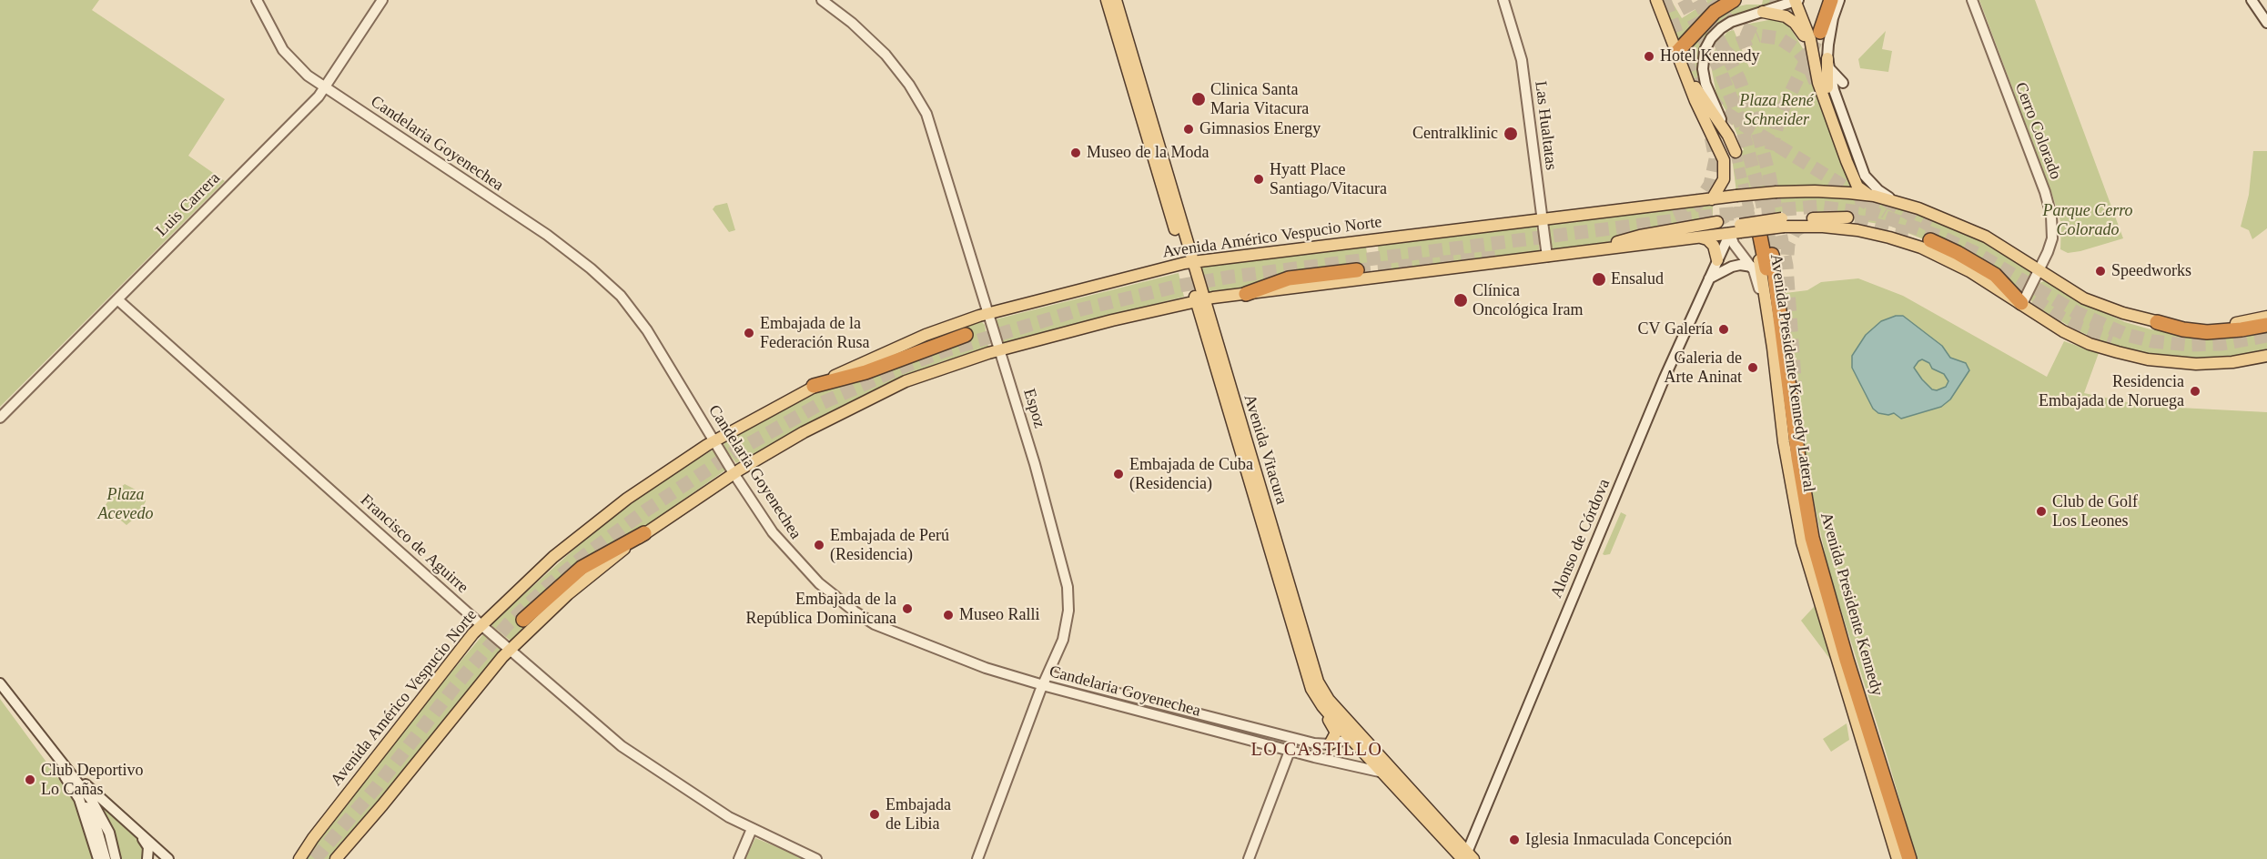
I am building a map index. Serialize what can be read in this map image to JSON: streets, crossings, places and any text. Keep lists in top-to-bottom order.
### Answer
{
  "streets": {
    "highway": ["Avenida Presidente Kennedy"],
    "main road": ["Avenida Américo Vespucio Norte", "Avenida Presidente Kennedy Lateral", "Avenida Vitacura"],
    "street": [
      "Las Hualtatas",
      "Cerro Colorado",
      "Candelaria Goyenechea",
      "Luis Carrera",
      "Espoz",
      "Alonso de Córdova",
      "Francisco de Aguirre"
    ]
  },
  "crossings": [
    ["Las Hualtatas", "Avenida Américo Vespucio Norte"],
    ["Cerro Colorado", "Avenida Américo Vespucio Norte"],
    ["Candelaria Goyenechea", "Luis Carrera"],
    ["Candelaria Goyenechea", "Avenida Américo Vespucio Norte"],
    ["Candelaria Goyenechea", "Espoz"],
    ["Candelaria Goyenechea", "Avenida Vitacura"],
    ["Luis Carrera", "Francisco de Aguirre"],
    ["Avenida Américo Vespucio Norte", "Espoz"],
    ["Avenida Américo Vespucio Norte", "Avenida Vitacura"],
    ["Avenida Américo Vespucio Norte", "Francisco de Aguirre"],
    ["Avenida Presidente Kennedy Lateral", "Alonso de Córdova"],
    ["Avenida Vitacura", "Alonso de Córdova"]
  ],
  "districts": ["LO CASTILLO"],
  "parks": ["Plaza René Schneider", "Parque Cerro Colorado", "Plaza Acevedo"],
  "places": [
    "Hotel Kennedy",
    "Clinica Santa Maria Vitacura",
    "Gimnasios Energy",
    "Centralklinic",
    "Museo de la Moda",
    "Hyatt Place Santiago/Vitacura",
    "Speedworks",
    "Ensalud",
    "Clínica Oncológica Iram",
    "CV Galería",
    "Embajada de la Federación Rusa",
    "Galeria de Arte Aninat",
    "Residencia Embajada de Noruega",
    "Embajada de Cuba (Residencia)",
    "Club de Golf Los Leones",
    "Embajada de Perú (Residencia)",
    "Embajada de la República Dominicana",
    "Museo Ralli",
    "Club Deportivo Lo Cañas",
    "Embajada de Libia",
    "Iglesia Inmaculada Concepción"
  ]
}
